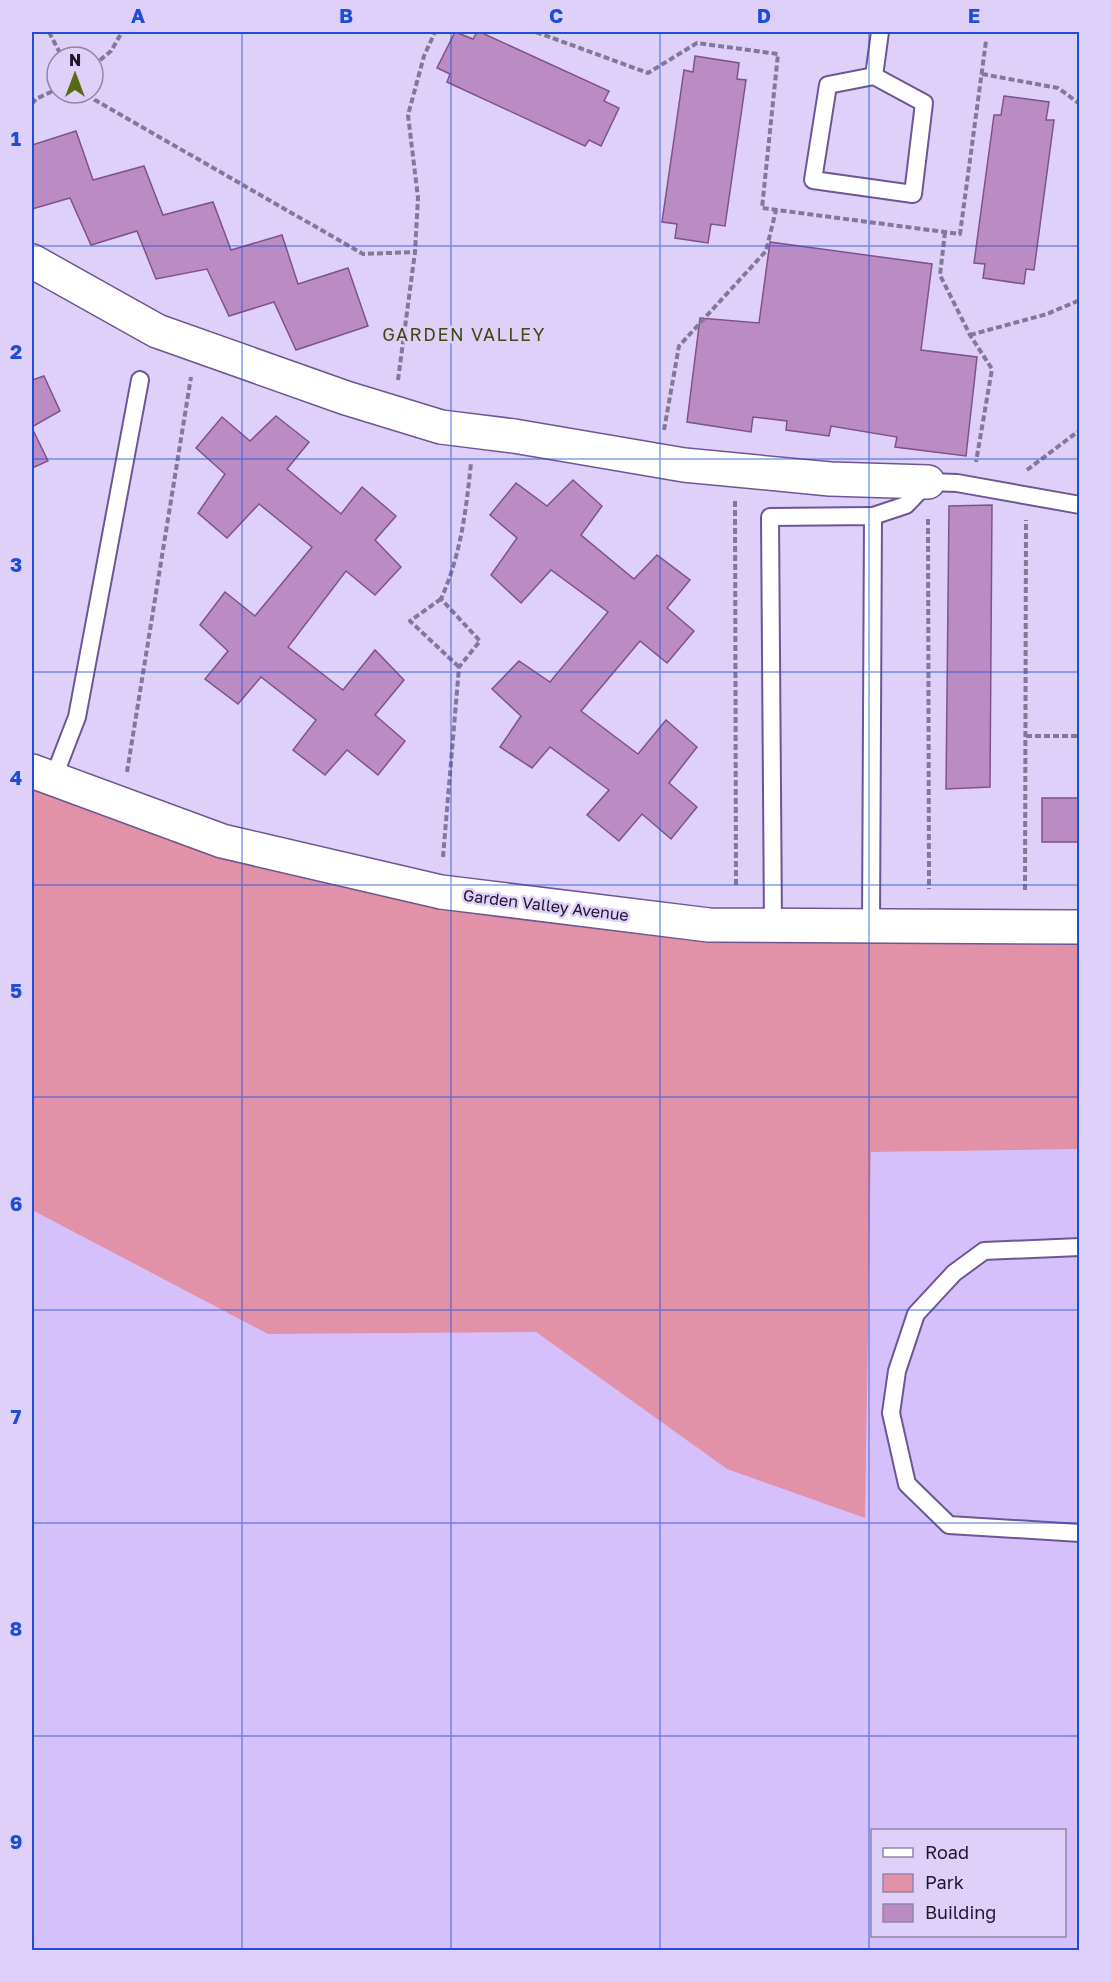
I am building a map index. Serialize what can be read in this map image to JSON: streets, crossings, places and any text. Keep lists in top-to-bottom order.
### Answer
{
  "streets": {
    "street": ["Garden Valley Avenue"]
  },
  "districts": ["GARDEN VALLEY"],
  "legend": ["Road", "Park", "Building"],
  "north": "top",
  "grid": {
    "columns": [
      "A",
      "B",
      "C",
      "D",
      "E"
    ],
    "rows": [
      "1",
      "2",
      "3",
      "4",
      "5",
      "6",
      "7",
      "8",
      "9"
    ]
  }
}
